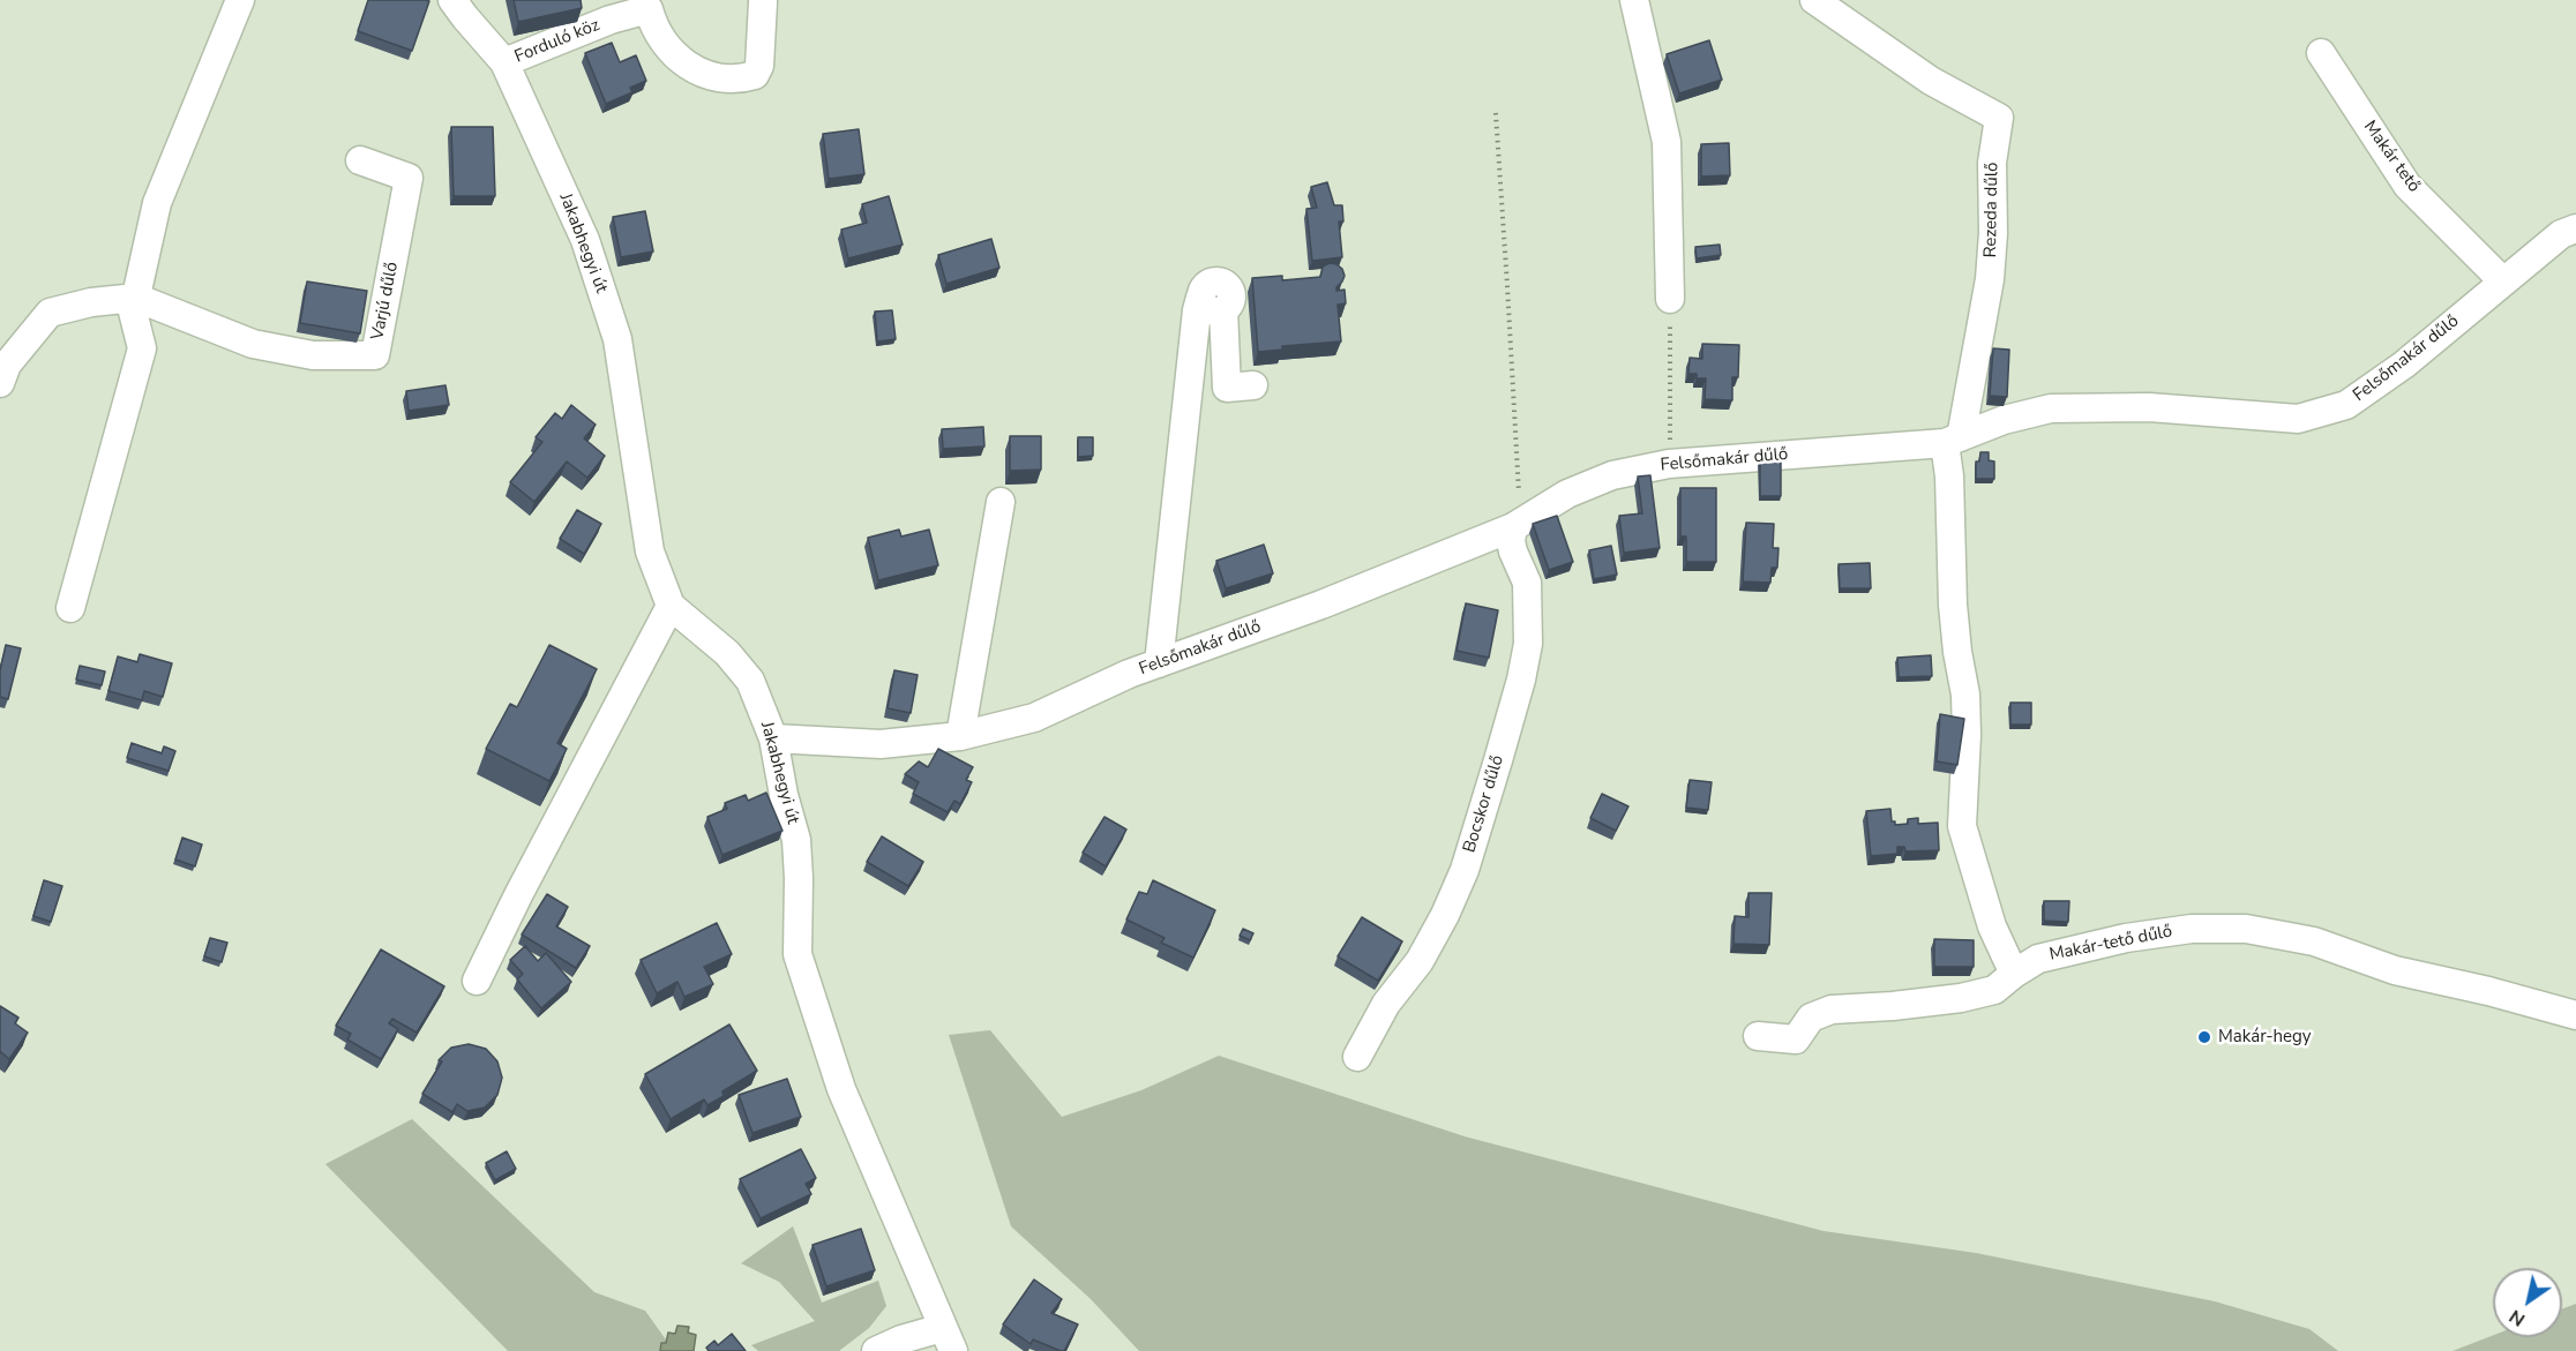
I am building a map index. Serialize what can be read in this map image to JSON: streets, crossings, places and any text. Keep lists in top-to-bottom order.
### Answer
{
  "streets": {
    "street": [
      "Forduló köz",
      "Makár tető",
      "Rezeda dűlő",
      "Jakabhegyi út",
      "Varjú dűlő",
      "Felsőmakár dűlő",
      "Bocskor dűlő",
      "Makár-tető dűlő"
    ]
  },
  "crossings": [
    ["Forduló köz", "Jakabhegyi út"],
    ["Makár tető", "Felsőmakár dűlő"],
    ["Rezeda dűlő", "Felsőmakár dűlő"],
    ["Jakabhegyi út", "Felsőmakár dűlő"],
    ["Felsőmakár dűlő", "Bocskor dűlő"]
  ],
  "places": ["Makár-hegy"],
  "north": "bottom left"
}
